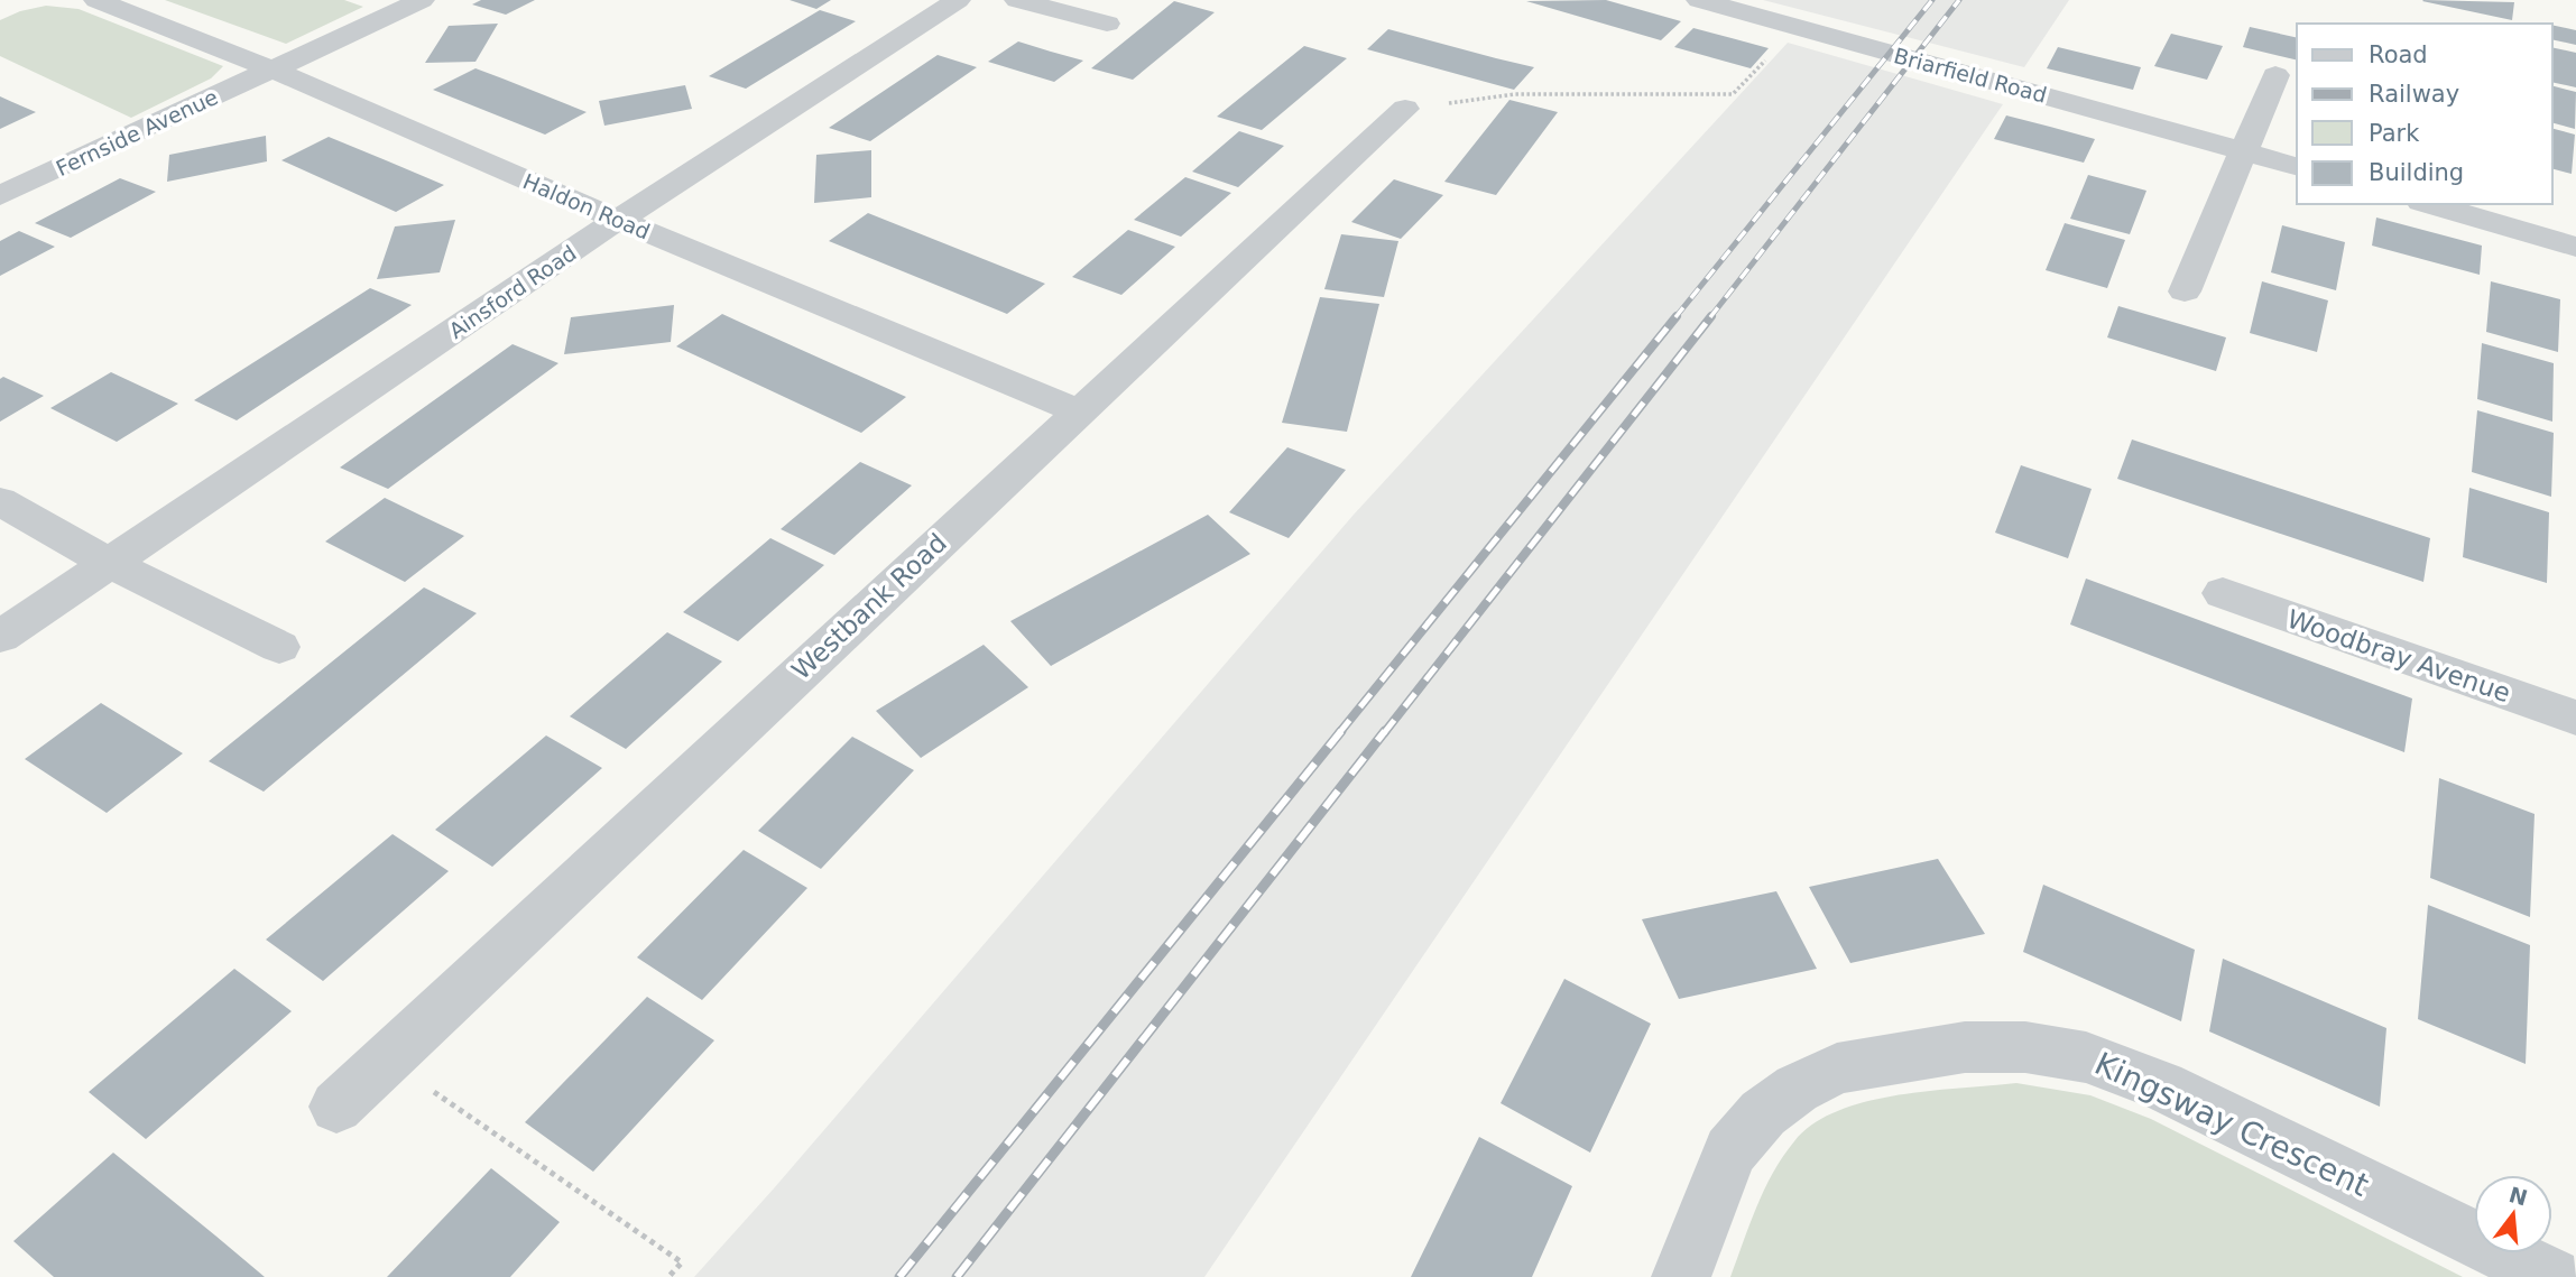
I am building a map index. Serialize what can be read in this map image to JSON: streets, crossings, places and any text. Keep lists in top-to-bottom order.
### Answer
{
  "streets": {
    "street": [
      "Briarfield Road",
      "Fernside Avenue",
      "Haldon Road",
      "Ainsford Road",
      "Westbank Road",
      "Woodbray Avenue",
      "Kingsway Crescent"
    ]
  },
  "crossings": [
    ["Fernside Avenue", "Haldon Road"],
    ["Haldon Road", "Ainsford Road"],
    ["Haldon Road", "Westbank Road"]
  ],
  "legend": [
    "Road",
    "Railway",
    "Park",
    "Building"
  ],
  "north": "top"
}
